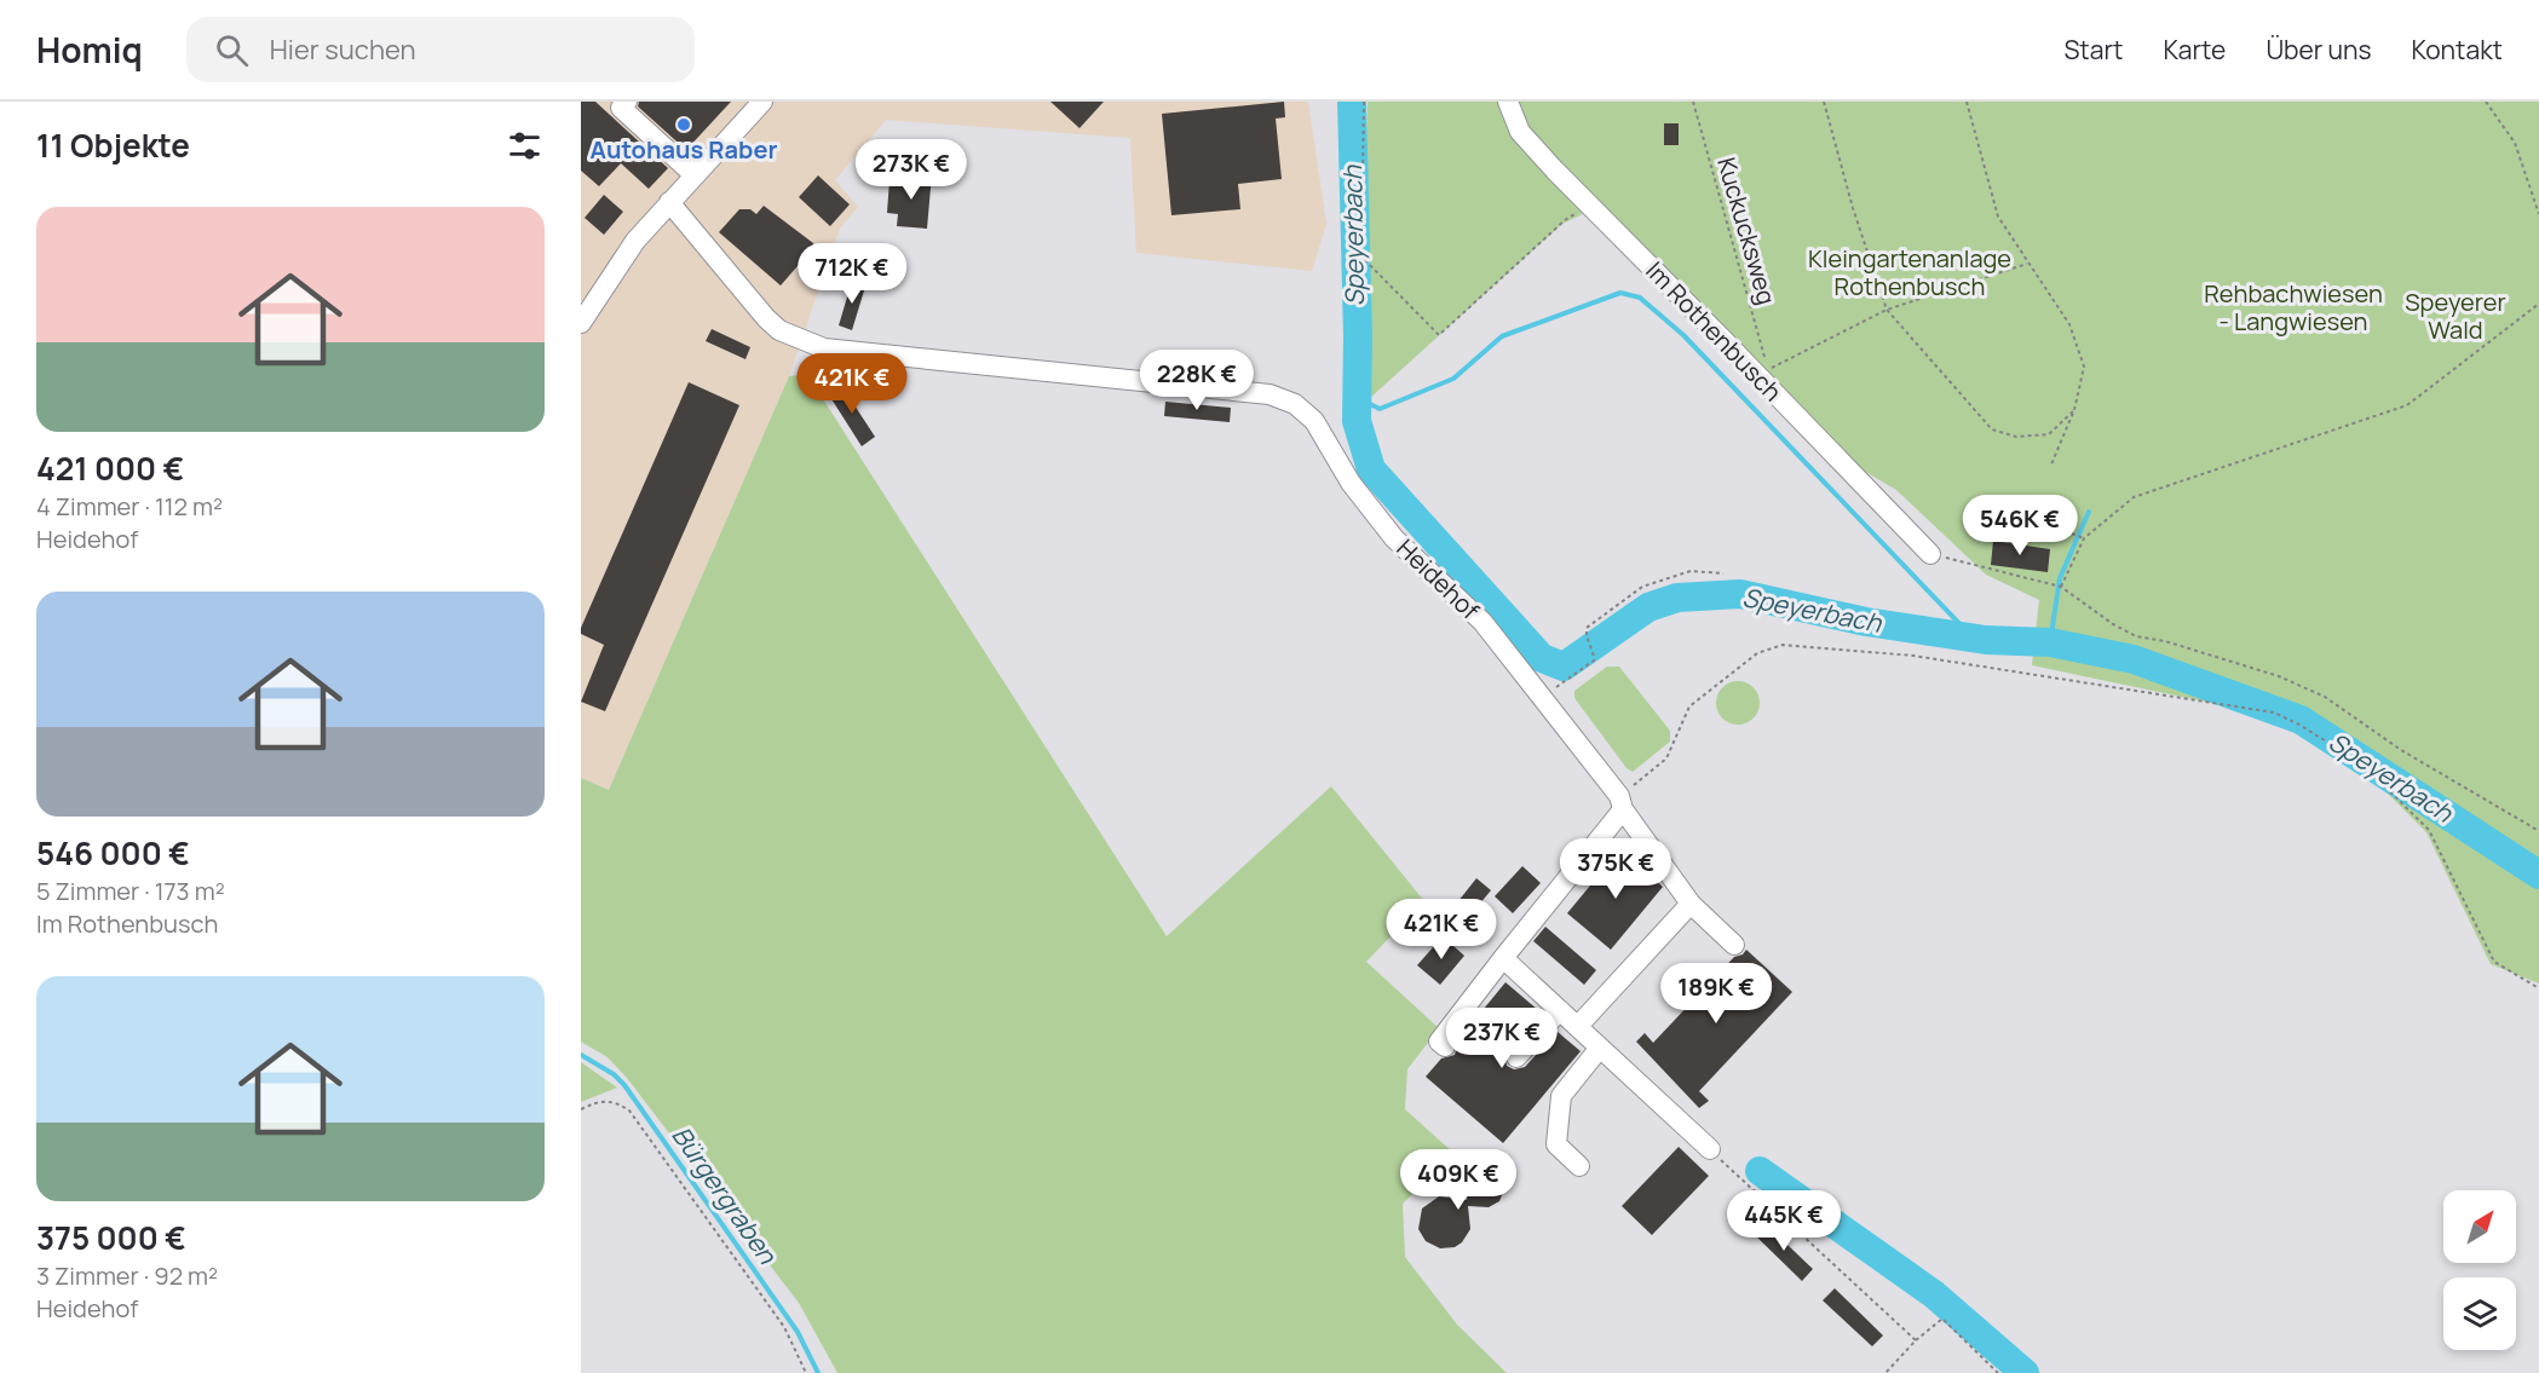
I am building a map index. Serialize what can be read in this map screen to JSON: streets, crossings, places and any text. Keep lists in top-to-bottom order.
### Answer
{
  "streets": {
    "street": ["Im Rothenbusch", "Heidehof"],
    "path": ["Kuckucksweg"]
  },
  "water": ["Speyerbach", "Bürgergraben"],
  "parks": ["Kleingartenanlage Rothenbusch", "Rehbachwiesen - Langwiesen", "Speyerer Wald"],
  "places": ["Autohaus Raber"],
  "north": "top right",
  "page": {
    "header": "Homiq",
    "search": "Hier suchen",
    "nav": [
      "Start",
      "Karte",
      "Über uns",
      "Kontakt"
    ],
    "heading": "11 Objekte",
    "price": [
      "273K €",
      "712K €",
      "228K €",
      "421K €",
      "546K €",
      "375K €",
      "421K €",
      "189K €",
      "237K €",
      "409K €",
      "445K €"
    ],
    "list": [
      {
        "name": "421 000 €",
        "note": "4 Zimmer · 112 m² · Heidehof"
      },
      {
        "name": "546 000 €",
        "note": "5 Zimmer · 173 m² · Im Rothenbusch"
      },
      {
        "name": "375 000 €",
        "note": "3 Zimmer · 92 m² · Heidehof"
      }
    ]
  }
}
